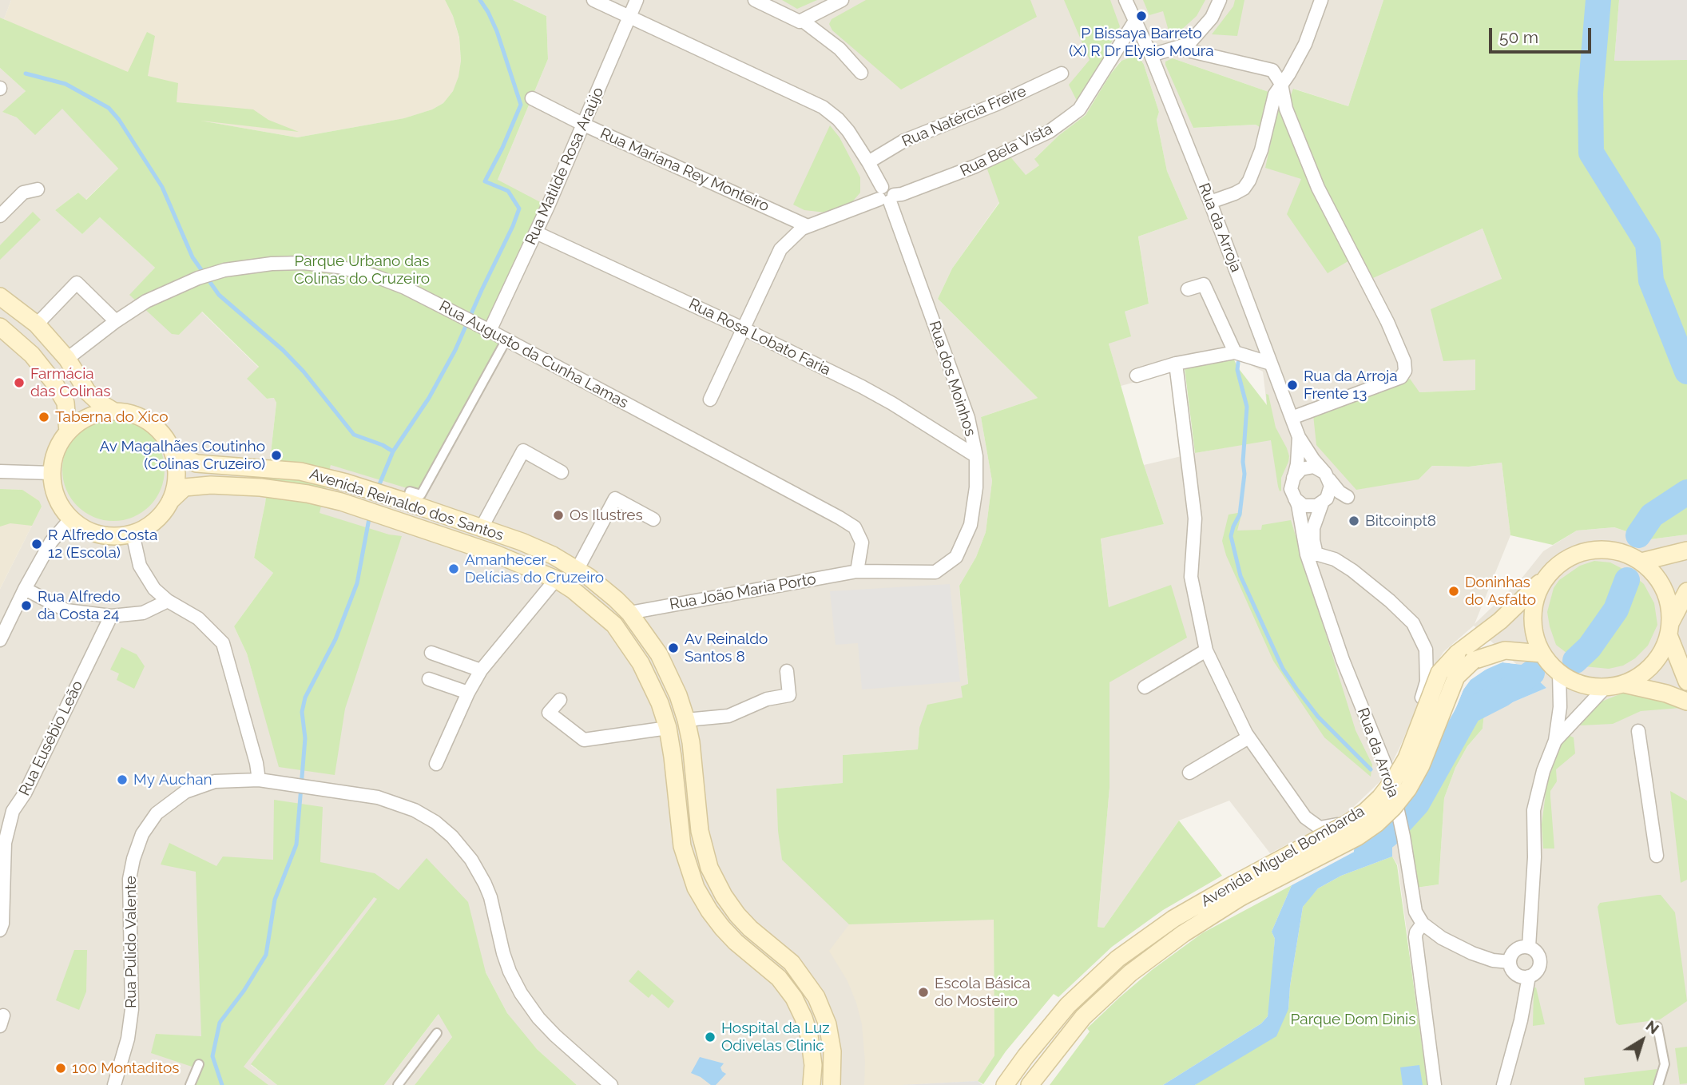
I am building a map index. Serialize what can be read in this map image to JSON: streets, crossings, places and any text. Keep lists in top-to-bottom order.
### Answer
{
  "streets": {
    "main road": ["Avenida Reinaldo dos Santos", "Avenida Miguel Bombarda"],
    "street": [
      "Rua Natércia Freire",
      "Rua Bela Vista",
      "Rua Matilde Rosa Araújo",
      "Rua Mariana Rey Monteiro",
      "Rua da Arroja",
      "Rua Rosa Lobato Faria",
      "Rua Augusto da Cunha Lamas",
      "Rua dos Moinhos",
      "Rua João Maria Porto",
      "Rua Eusébio Leão",
      "Rua Pulido Valente"
    ]
  },
  "crossings": [
    ["Rua Natércia Freire", "Rua dos Moinhos"],
    ["Rua Bela Vista", "Rua Mariana Rey Monteiro"],
    ["Rua Bela Vista", "Rua da Arroja"],
    ["Rua Bela Vista", "Rua Rosa Lobato Faria"],
    ["Rua Bela Vista", "Rua dos Moinhos"],
    ["Rua Matilde Rosa Araújo", "Rua Mariana Rey Monteiro"],
    ["Rua Matilde Rosa Araújo", "Rua Rosa Lobato Faria"],
    ["Rua Matilde Rosa Araújo", "Rua Augusto da Cunha Lamas"],
    ["Rua Matilde Rosa Araújo", "Rua dos Moinhos"],
    ["Rua Rosa Lobato Faria", "Rua dos Moinhos"],
    ["Rua Augusto da Cunha Lamas", "Rua dos Moinhos"],
    ["Rua Augusto da Cunha Lamas", "Rua João Maria Porto"],
    ["Rua dos Moinhos", "Rua João Maria Porto"],
    ["Avenida Reinaldo dos Santos", "Rua João Maria Porto"]
  ],
  "parks": ["Parque Urbano das Colinas do Cruzeiro", "Parque Dom Dinis"],
  "places": [
    "P Bissaya Barreto (X) R Dr Elysio Moura",
    "Farmácia das Colinas",
    "Rua da Arroja Frente 13",
    "Taberna do Xico",
    "Av Magalhães Coutinho (Colinas Cruzeiro)",
    "Os Ilustres",
    "Bitcoinpt8",
    "R Alfredo Costa 12 (Escola)",
    "Amanhecer - Delícias do Cruzeiro",
    "Doninhas do Asfalto",
    "Rua Alfredo da Costa 24",
    "Av Reinaldo Santos 8",
    "My Auchan",
    "Escola Básica do Mosteiro",
    "Hospital da Luz Odivelas Clinic",
    "100 Montaditos"
  ],
  "scale_bar": "50 m",
  "north": "top right"
}
